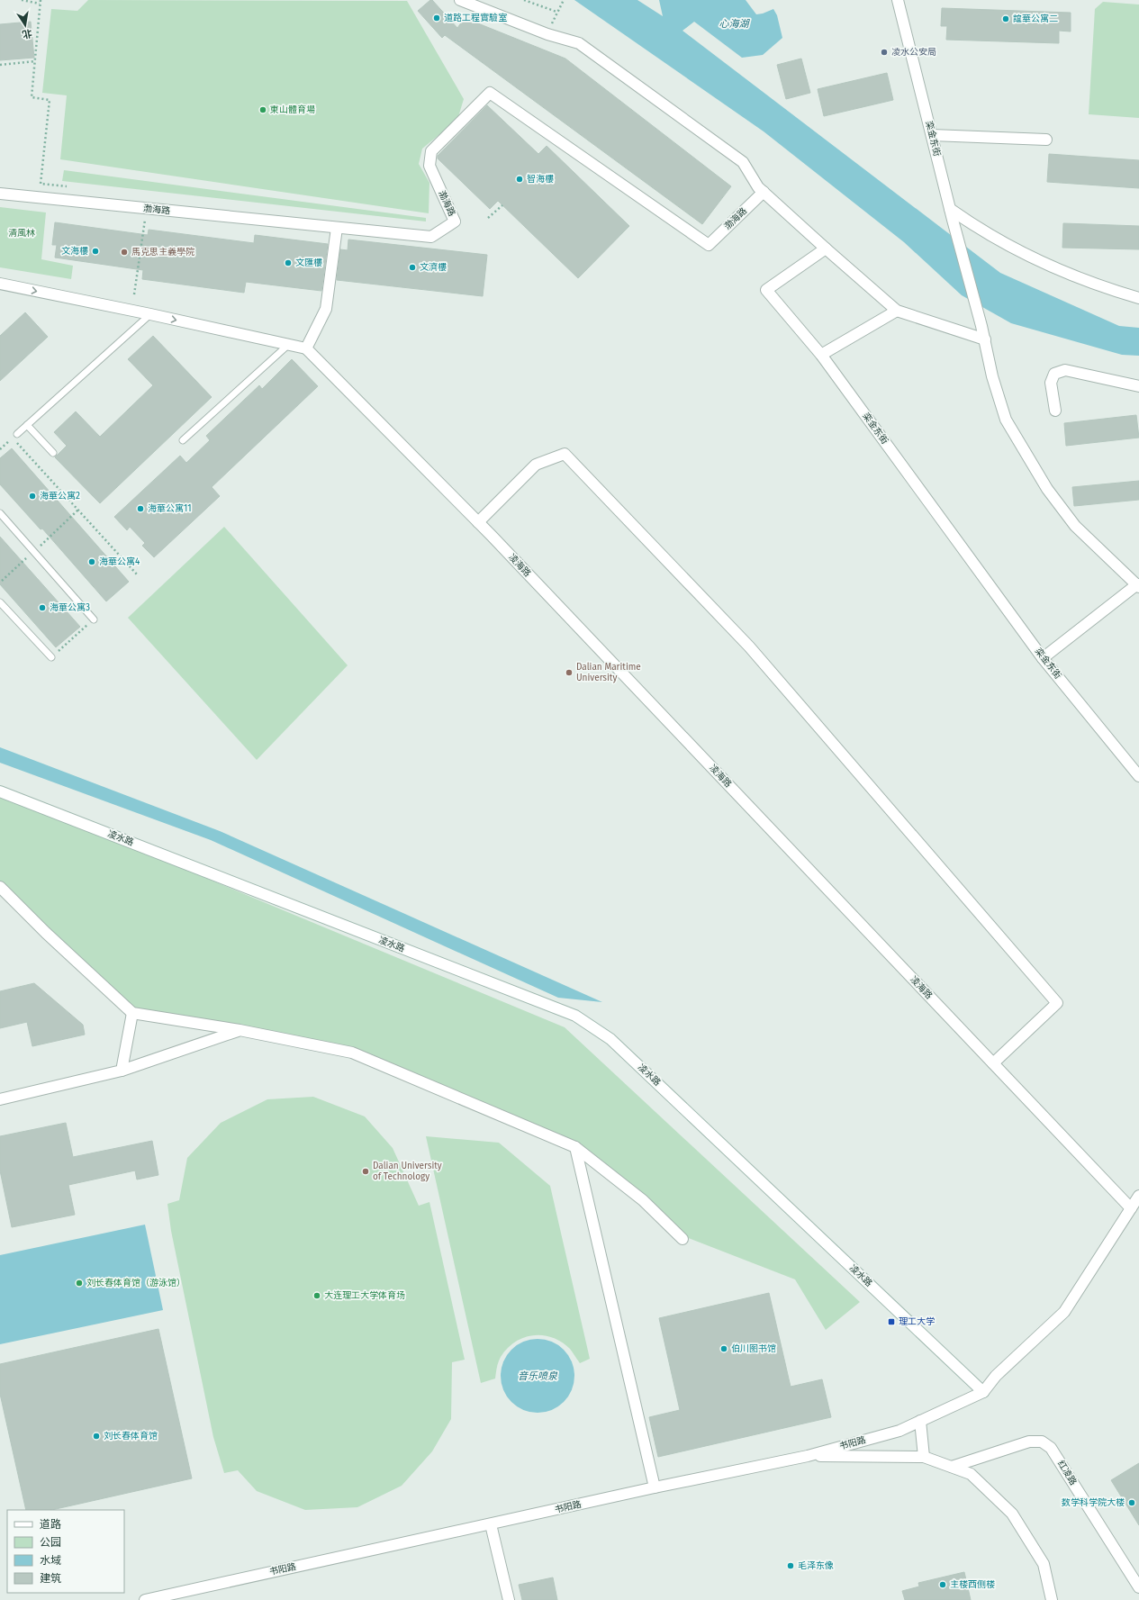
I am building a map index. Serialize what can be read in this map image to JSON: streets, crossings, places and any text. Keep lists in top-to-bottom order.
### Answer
{
  "streets": {
    "street": [
      "栾金东街",
      "渤海路",
      "凌海路",
      "凌水路",
      "书阳路",
      "红凌路"
    ]
  },
  "crossings": [
    ["凌水路", "书阳路"]
  ],
  "water": ["心海湖", "音乐喷泉"],
  "parks": ["清風林"],
  "places": {
    "other": [
      "道路工程實驗室",
      "誼華公寓二",
      "凌水公安局",
      "東山體育場",
      "智海樓",
      "文海樓",
      "馬克思主義學院",
      "文匯樓",
      "文濟樓",
      "海華公寓2",
      "海華公寓11",
      "海華公寓4",
      "海華公寓3",
      "Dalian Maritime University",
      "Dalian University of Technology",
      "刘长春体育馆（游泳馆）",
      "大连理工大学体育场",
      "伯川图书馆",
      "刘长春体育馆",
      "数学科学院大楼",
      "毛泽东像",
      "主楼西侧楼"
    ],
    "transit": ["理工大学"]
  },
  "legend": [
    "道路",
    "公园",
    "水域",
    "建筑"
  ],
  "north": "bottom"
}
